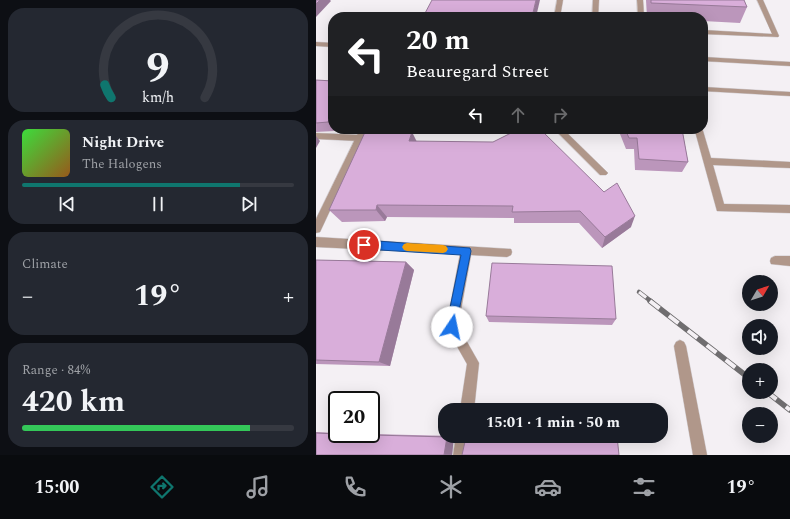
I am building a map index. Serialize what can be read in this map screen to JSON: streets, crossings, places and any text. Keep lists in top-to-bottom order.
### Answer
{
  "north": "top right",
  "page": {
    "turn": ["20 m", "Beauregard Street"],
    "song": ["Night Drive", "The Halogens"],
    "tile": [
      "Climate",
      ["Range · 84%", "420 km"]
    ],
    "map_buttons": ["+", "−"],
    "heat": ["−", "19°", "+"],
    "limit": "20",
    "trip": "15:01 · 1 min · 50 m",
    "tabs": ["15:00", "19°"],
    "gauge": ["9", "km/h"]
  }
}
